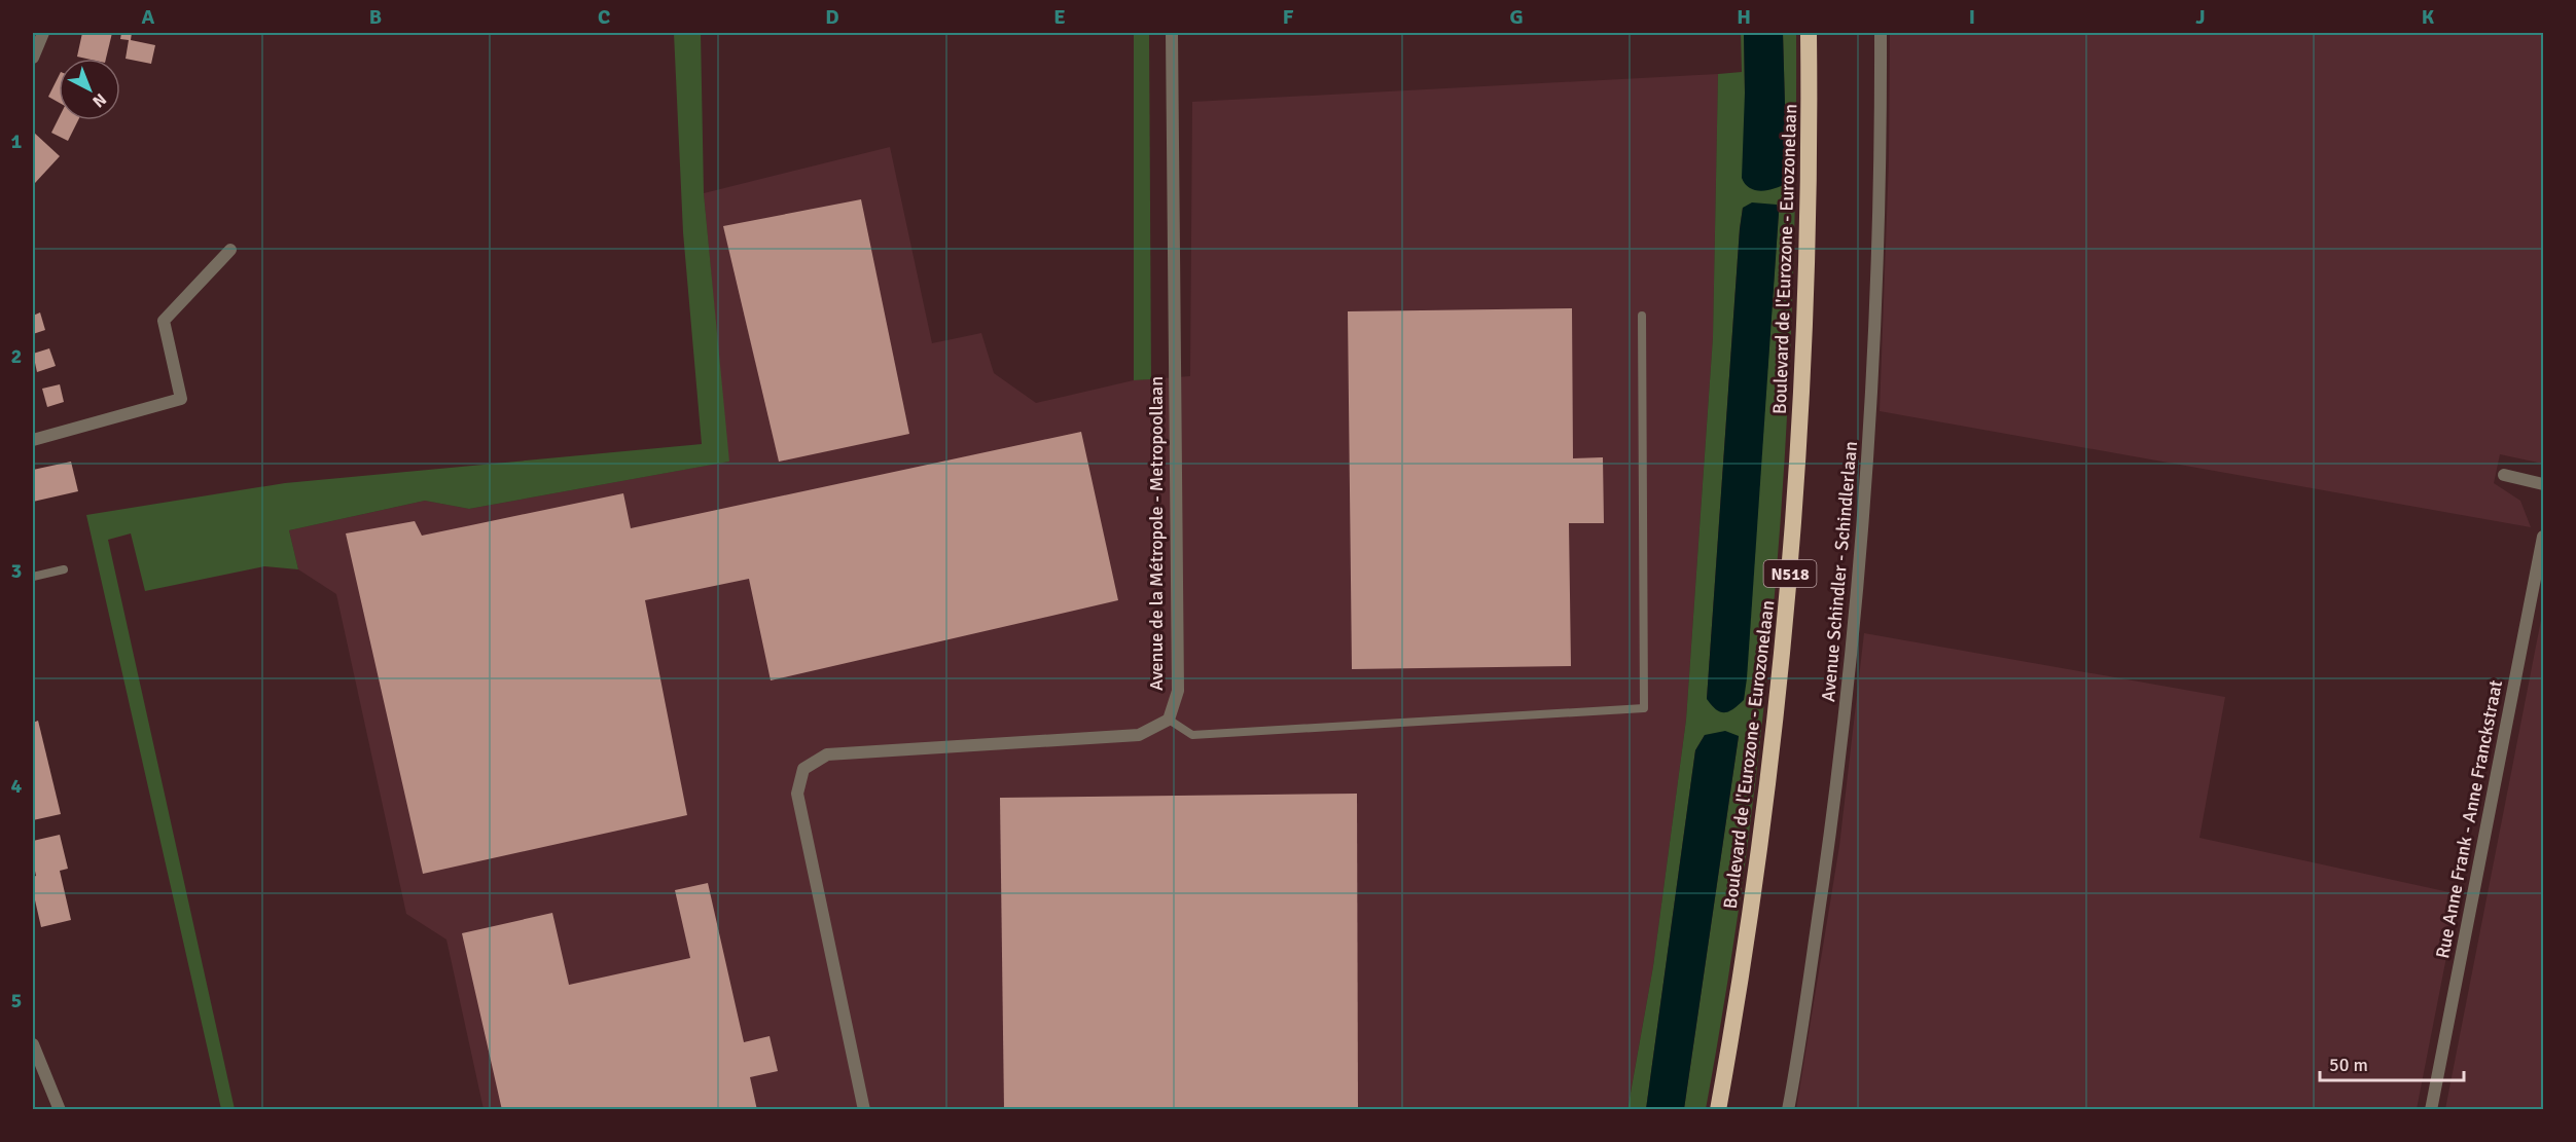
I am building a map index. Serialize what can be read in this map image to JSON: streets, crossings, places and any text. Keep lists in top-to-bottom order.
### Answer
{
  "streets": {
    "highway": ["Boulevard de l'Eurozone - Eurozonelaan", "N518"],
    "street": ["Avenue de la Métropole - Metropoollaan", "Avenue Schindler - Schindlerlaan", "Rue Anne Frank - Anne Franckstraat"]
  },
  "scale_bar": "50 m",
  "north": "bottom right",
  "grid": {
    "columns": [
      "A",
      "B",
      "C",
      "D",
      "E",
      "F",
      "G",
      "H",
      "I",
      "J",
      "K"
    ],
    "rows": [
      "1",
      "2",
      "3",
      "4",
      "5"
    ]
  }
}
